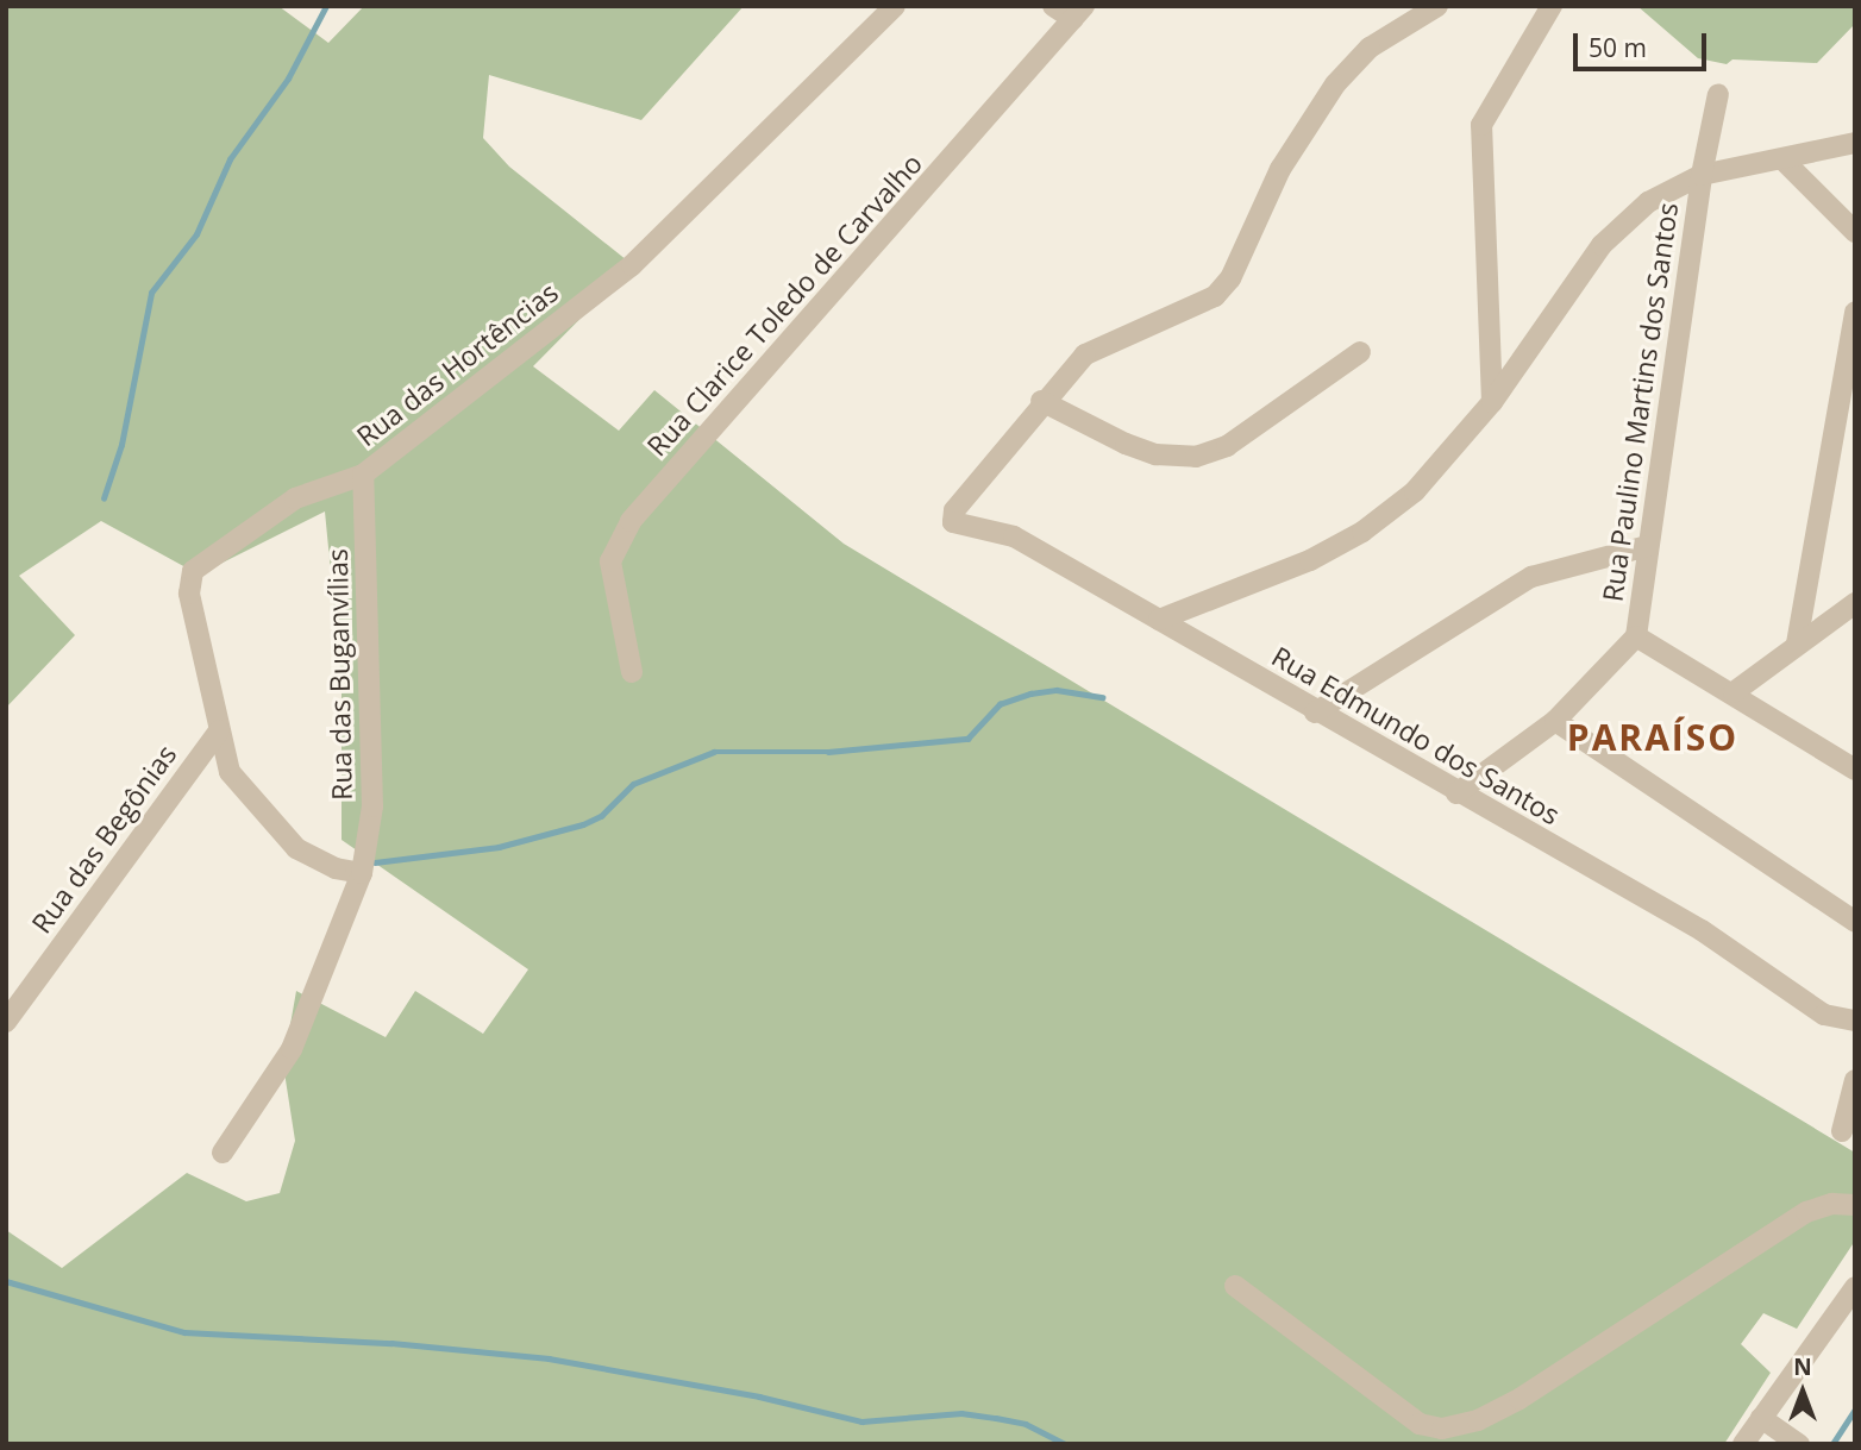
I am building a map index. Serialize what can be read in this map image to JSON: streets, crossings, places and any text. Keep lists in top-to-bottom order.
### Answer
{
  "streets": {
    "street": [
      "Rua Clarice Toledo de Carvalho",
      "Rua das Hortências",
      "Rua Paulino Martins dos Santos",
      "Rua das Buganvílias",
      "Rua Edmundo dos Santos",
      "Rua das Begônias"
    ]
  },
  "crossings": [
    ["Rua das Hortências", "Rua das Buganvílias"],
    ["Rua das Hortências", "Rua das Begônias"]
  ],
  "districts": ["PARAÍSO"],
  "scale_bar": "50 m",
  "north": "top"
}
